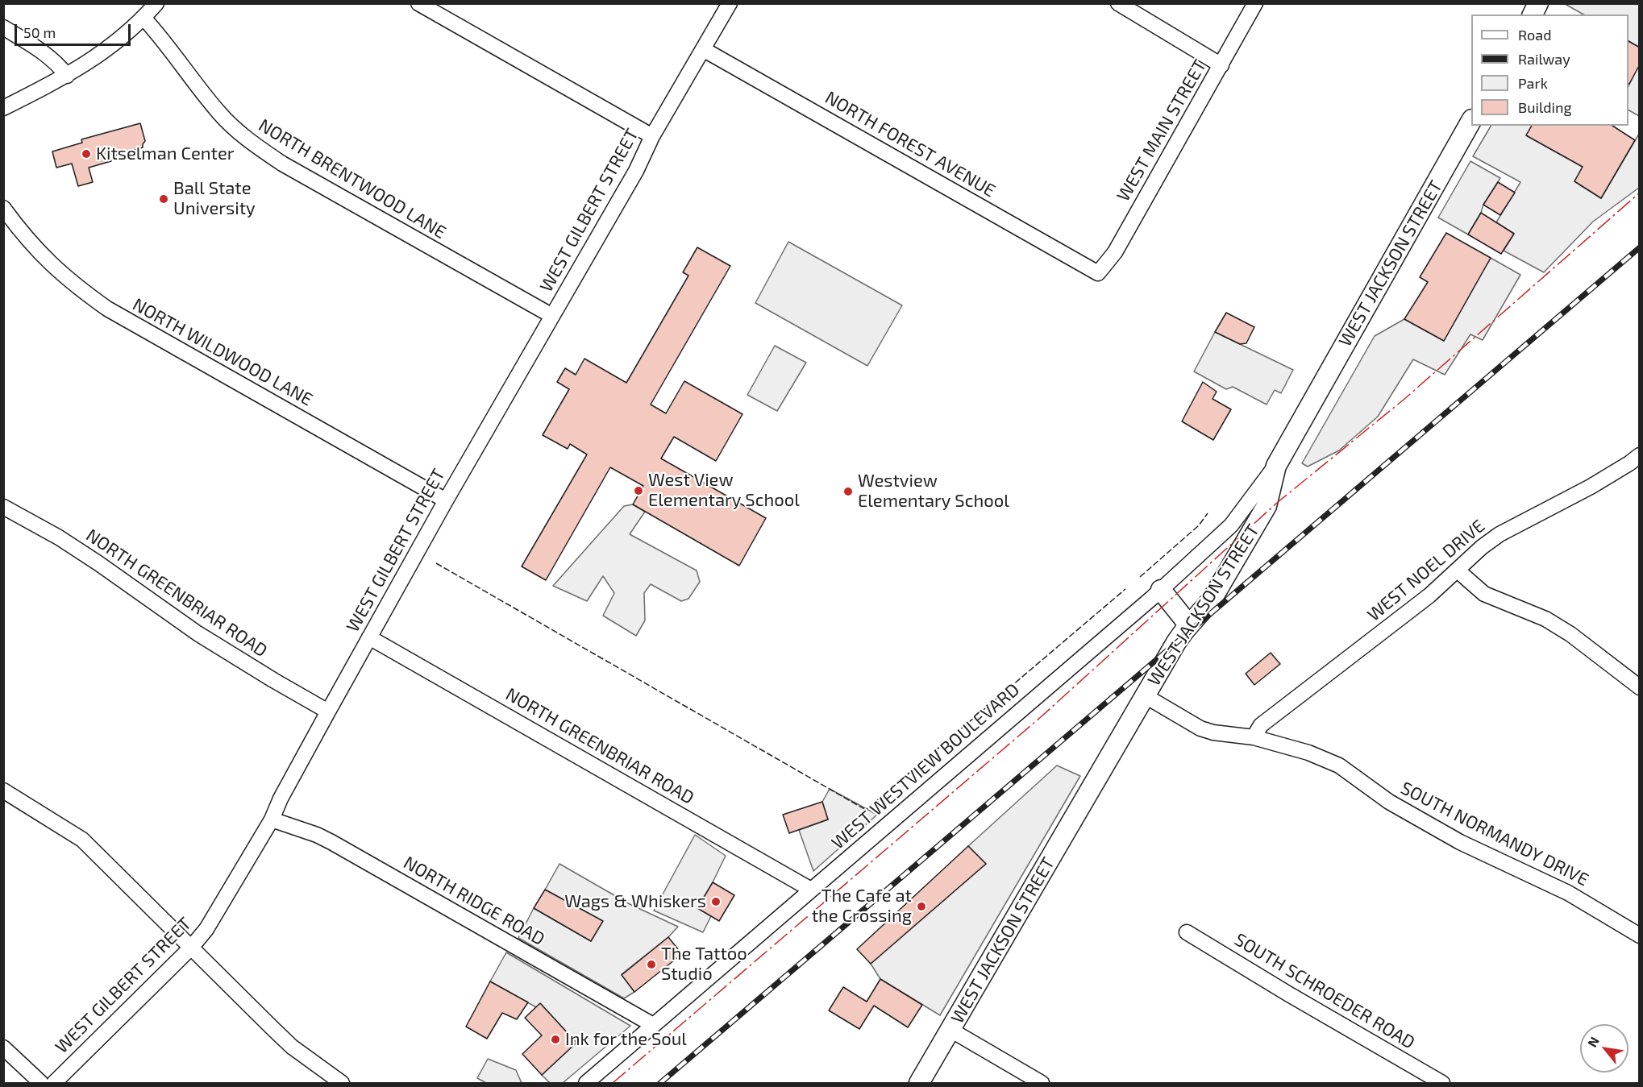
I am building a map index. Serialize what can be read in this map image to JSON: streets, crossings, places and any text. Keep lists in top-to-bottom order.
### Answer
{
  "streets": {
    "main road": ["WEST JACKSON STREET"],
    "street": [
      "WEST MAIN STREET",
      "NORTH FOREST AVENUE",
      "NORTH BRENTWOOD LANE",
      "WEST GILBERT STREET",
      "NORTH WILDWOOD LANE",
      "WEST NOEL DRIVE",
      "NORTH GREENBRIAR ROAD",
      "WEST WESTVIEW BOULEVARD",
      "SOUTH NORMANDY DRIVE",
      "NORTH RIDGE ROAD",
      "SOUTH SCHROEDER ROAD"
    ]
  },
  "crossings": [
    ["WEST MAIN STREET", "NORTH FOREST AVENUE"],
    ["NORTH FOREST AVENUE", "WEST GILBERT STREET"],
    ["NORTH BRENTWOOD LANE", "WEST GILBERT STREET"],
    ["WEST GILBERT STREET", "NORTH WILDWOOD LANE"],
    ["WEST GILBERT STREET", "NORTH GREENBRIAR ROAD"],
    ["WEST GILBERT STREET", "NORTH RIDGE ROAD"],
    ["WEST JACKSON STREET", "WEST WESTVIEW BOULEVARD"],
    ["WEST JACKSON STREET", "SOUTH NORMANDY DRIVE"],
    ["WEST NOEL DRIVE", "SOUTH NORMANDY DRIVE"],
    ["NORTH GREENBRIAR ROAD", "WEST WESTVIEW BOULEVARD"],
    ["WEST WESTVIEW BOULEVARD", "NORTH RIDGE ROAD"]
  ],
  "places": [
    "Kitselman Center",
    "Ball State University",
    "West View Elementary School",
    "Westview Elementary School",
    "Wags & Whiskers",
    "The Cafe at the Crossing",
    "The Tattoo Studio",
    "Ink for the Soul"
  ],
  "legend": [
    "Road",
    "Railway",
    "Park",
    "Building"
  ],
  "scale_bar": "50 m",
  "north": "top left"
}
